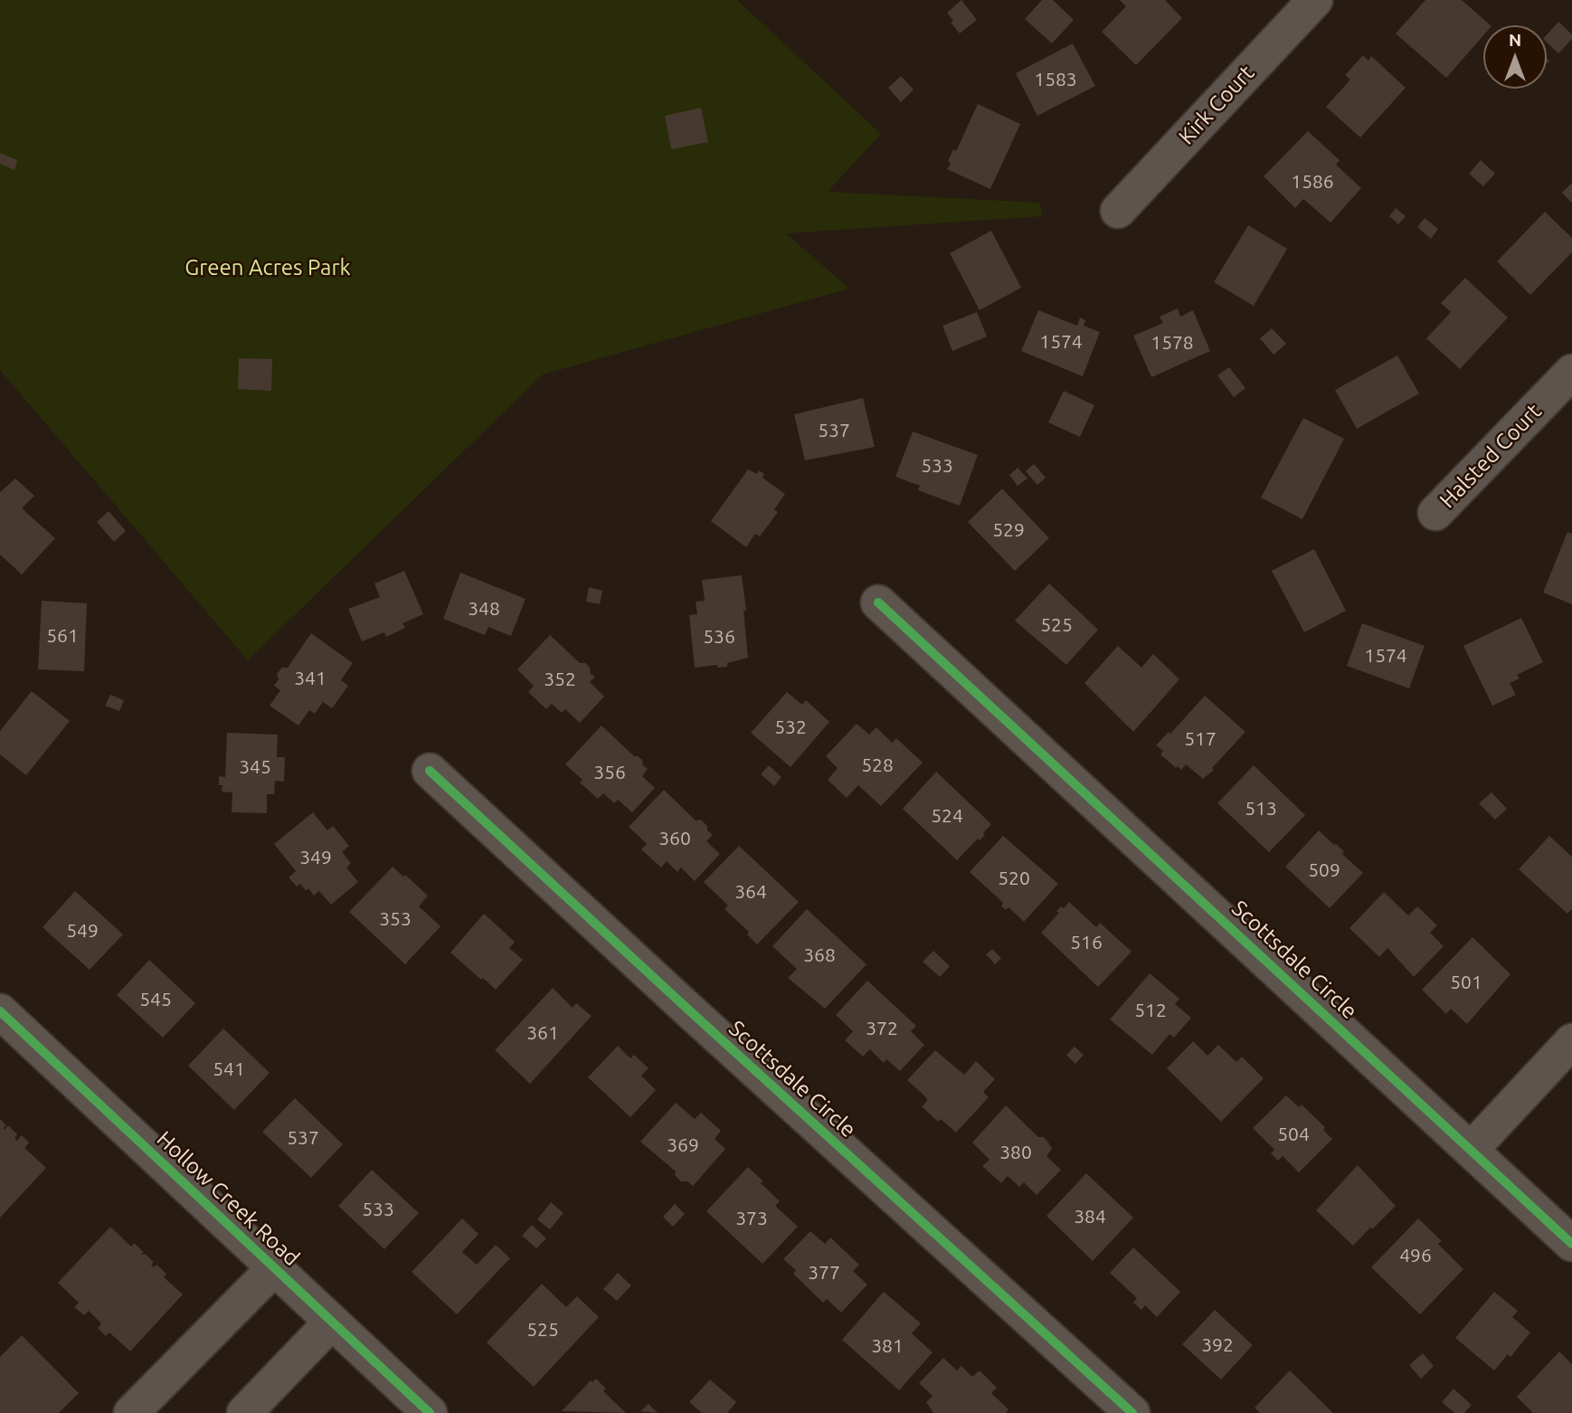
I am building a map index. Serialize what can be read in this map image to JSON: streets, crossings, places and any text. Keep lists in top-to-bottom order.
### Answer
{
  "streets": {
    "street": [
      "Kirk Court",
      "Halsted Court",
      "Scottsdale Circle",
      "Hollow Creek Road"
    ]
  },
  "parks": ["Green Acres Park"],
  "house_numbers": [
    "1583",
    "1586",
    "1574",
    "1578",
    "537",
    "533",
    "529",
    "348",
    "525",
    "561",
    "536",
    "1574",
    "341",
    "352",
    "532",
    "517",
    "528",
    "345",
    "356",
    "513",
    "524",
    "360",
    "349",
    "509",
    "520",
    "364",
    "353",
    "549",
    "516",
    "368",
    "501",
    "545",
    "512",
    "372",
    "361",
    "541",
    "504",
    "537",
    "369",
    "380",
    "533",
    "384",
    "373",
    "496",
    "377",
    "525",
    "392",
    "381"
  ],
  "north": "top"
}
